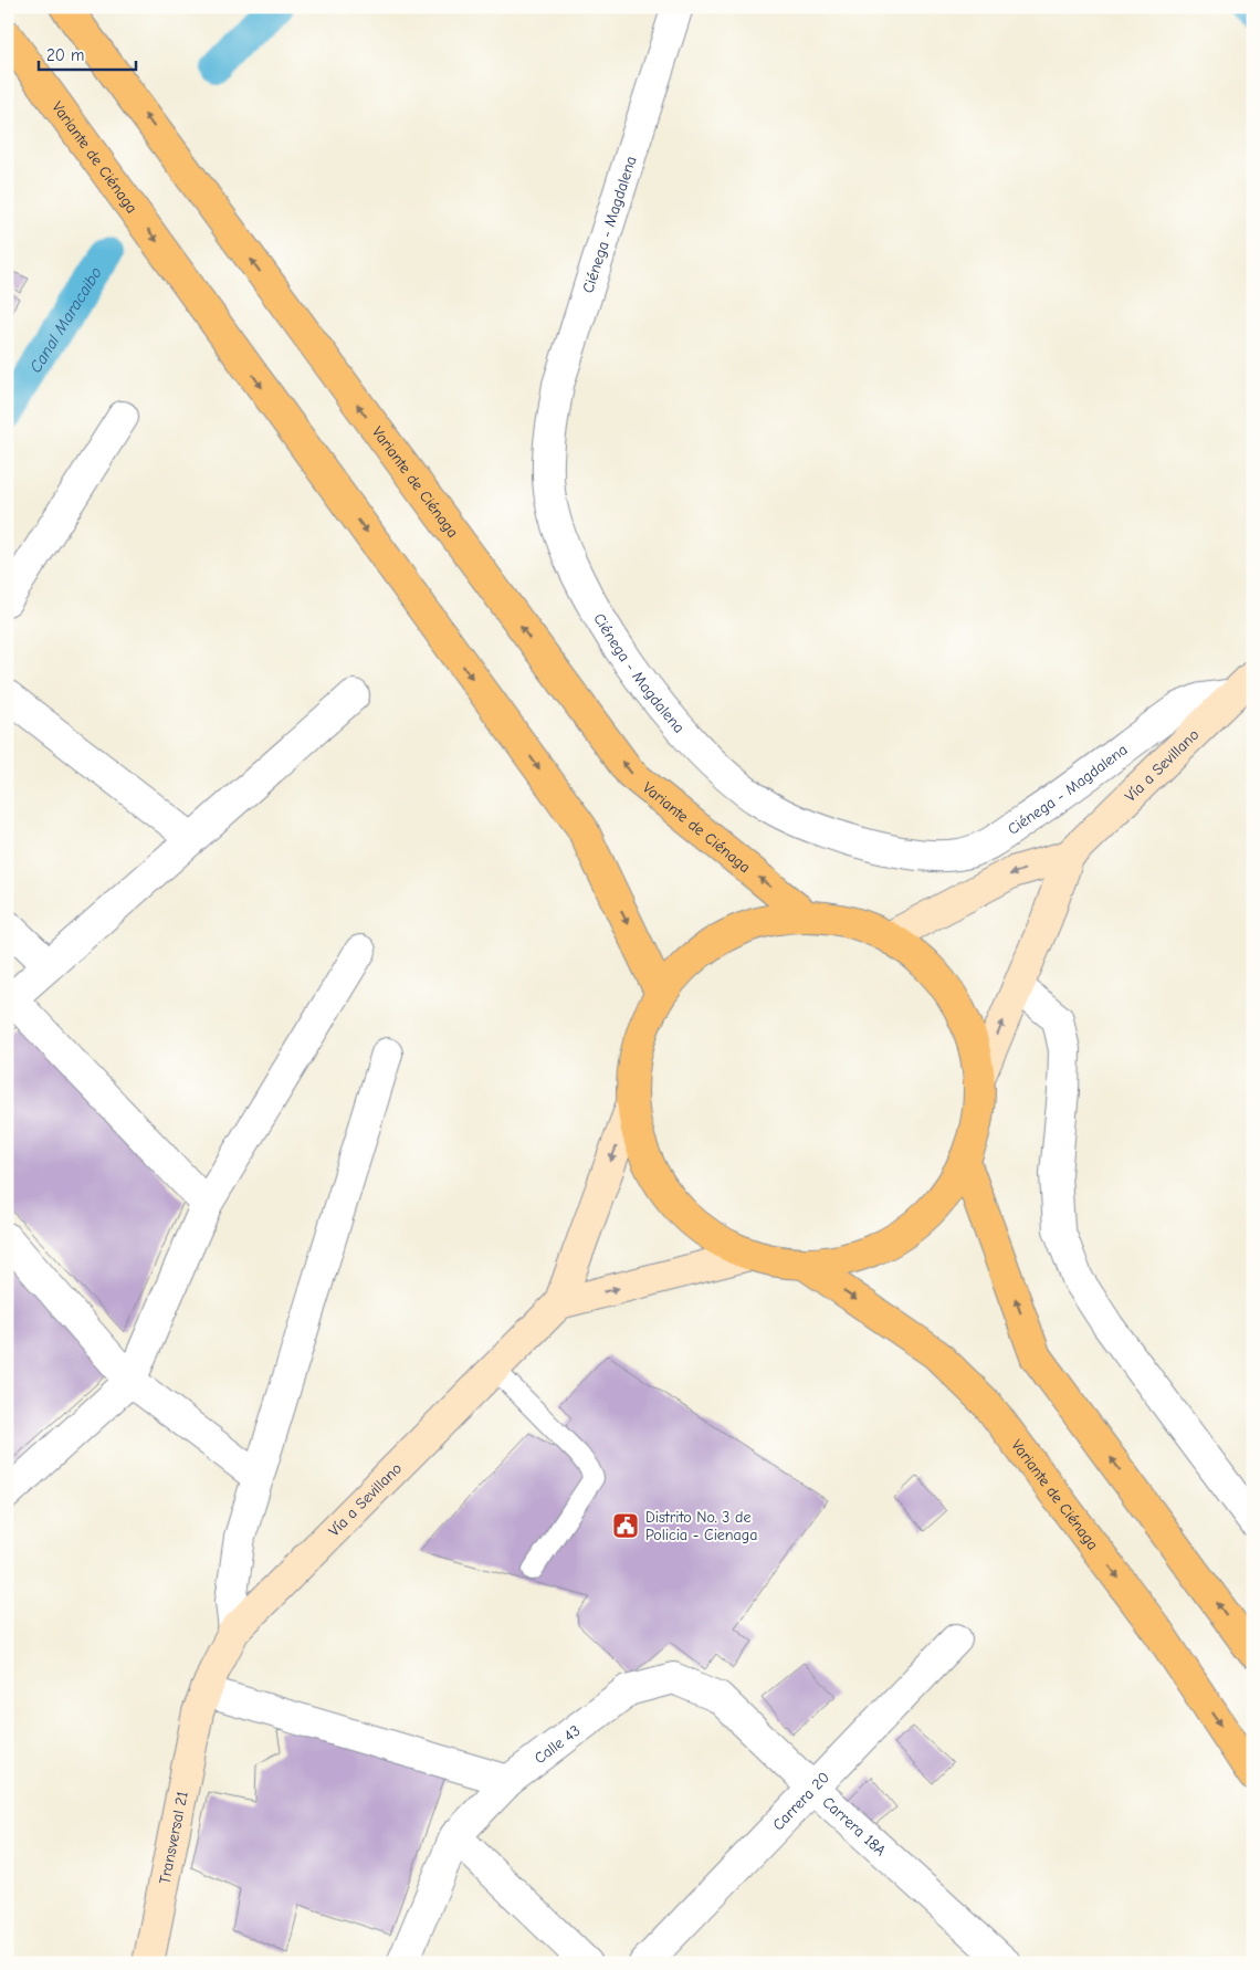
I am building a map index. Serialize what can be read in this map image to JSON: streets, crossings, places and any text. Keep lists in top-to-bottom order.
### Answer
{
  "streets": {
    "highway": ["Variante de Ciénaga"],
    "street": [
      "Ciénega - Magdalena",
      "Vía a Sevillano",
      "Calle 43",
      "Carrera 20",
      "Carrera 18A",
      "Transversal 21"
    ]
  },
  "crossings": [
    ["Ciénega - Magdalena", "Vía a Sevillano"],
    ["Vía a Sevillano", "Transversal 21"],
    ["Calle 43", "Carrera 18A"],
    ["Carrera 20", "Carrera 18A"]
  ],
  "water": ["Canal Maracaibo"],
  "places": {
    "public building": ["Distrito No. 3 de Policia - Cienaga"]
  },
  "scale_bar": "20 m"
}
